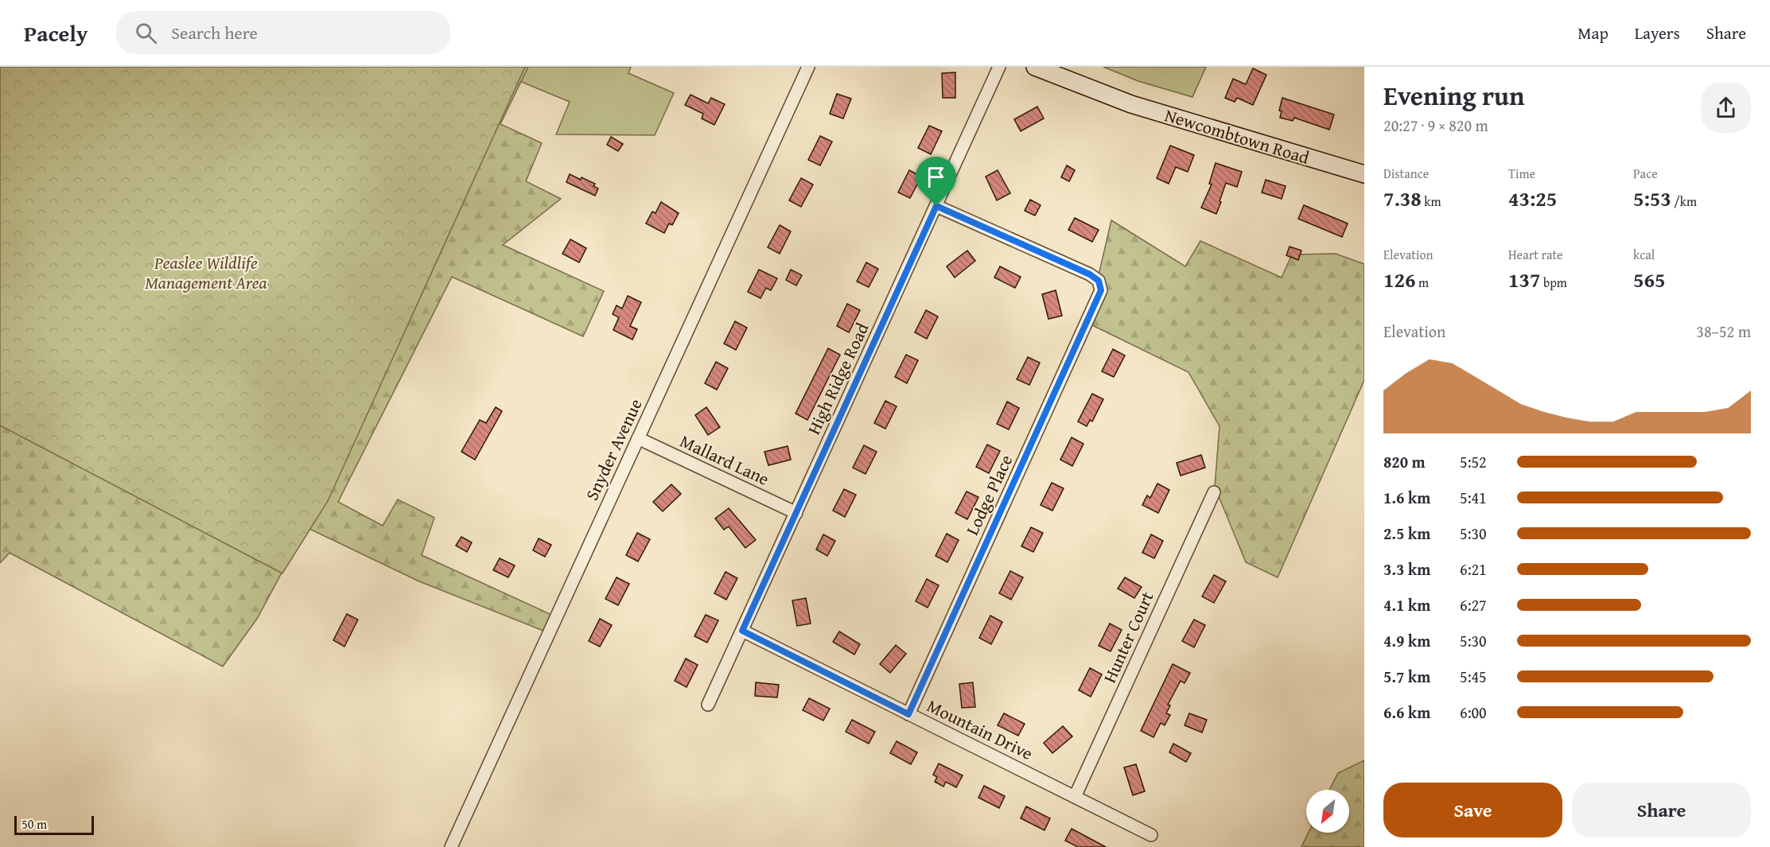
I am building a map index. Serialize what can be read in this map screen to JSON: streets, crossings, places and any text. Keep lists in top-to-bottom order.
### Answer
{
  "streets": {
    "street": [
      "Newcombtown Road",
      "High Ridge Road",
      "Snyder Avenue",
      "Mallard Lane",
      "Lodge Place",
      "Hunter Court",
      "Mountain Drive"
    ]
  },
  "crossings": [
    ["High Ridge Road", "Mallard Lane"],
    ["High Ridge Road", "Lodge Place"],
    ["High Ridge Road", "Mountain Drive"],
    ["Snyder Avenue", "Mallard Lane"],
    ["Lodge Place", "Mountain Drive"],
    ["Hunter Court", "Mountain Drive"]
  ],
  "parks": ["Peaslee Wildlife Management Area"],
  "scale_bar": "50 m",
  "north": "bottom left",
  "page": {
    "header": "Pacely",
    "search": "Search here",
    "nav": ["Map", "Layers", "Share"],
    "heading": ["Evening run", "20:27 · 9 × 820 m"],
    "stats": [
      ["Distance", "7.38 km"],
      ["Time", "43:25"],
      ["Pace", "5:53 /km"],
      ["Elevation", "126 m"],
      ["Heart rate", "137 bpm"],
      ["kcal", "565"]
    ],
    "chart": ["Elevation", "38–52 m"],
    "list": [
      {
        "name": "820 m",
        "note": "5:52"
      },
      {
        "name": "1.6 km",
        "note": "5:41"
      },
      {
        "name": "2.5 km",
        "note": "5:30"
      },
      {
        "name": "3.3 km",
        "note": "6:21"
      },
      {
        "name": "4.1 km",
        "note": "6:27"
      },
      {
        "name": "4.9 km",
        "note": "5:30"
      },
      {
        "name": "5.7 km",
        "note": "5:45"
      },
      {
        "name": "6.6 km",
        "note": "6:00"
      }
    ],
    "buttons": ["Save", "Share"],
    "scale": "50 m"
  }
}
